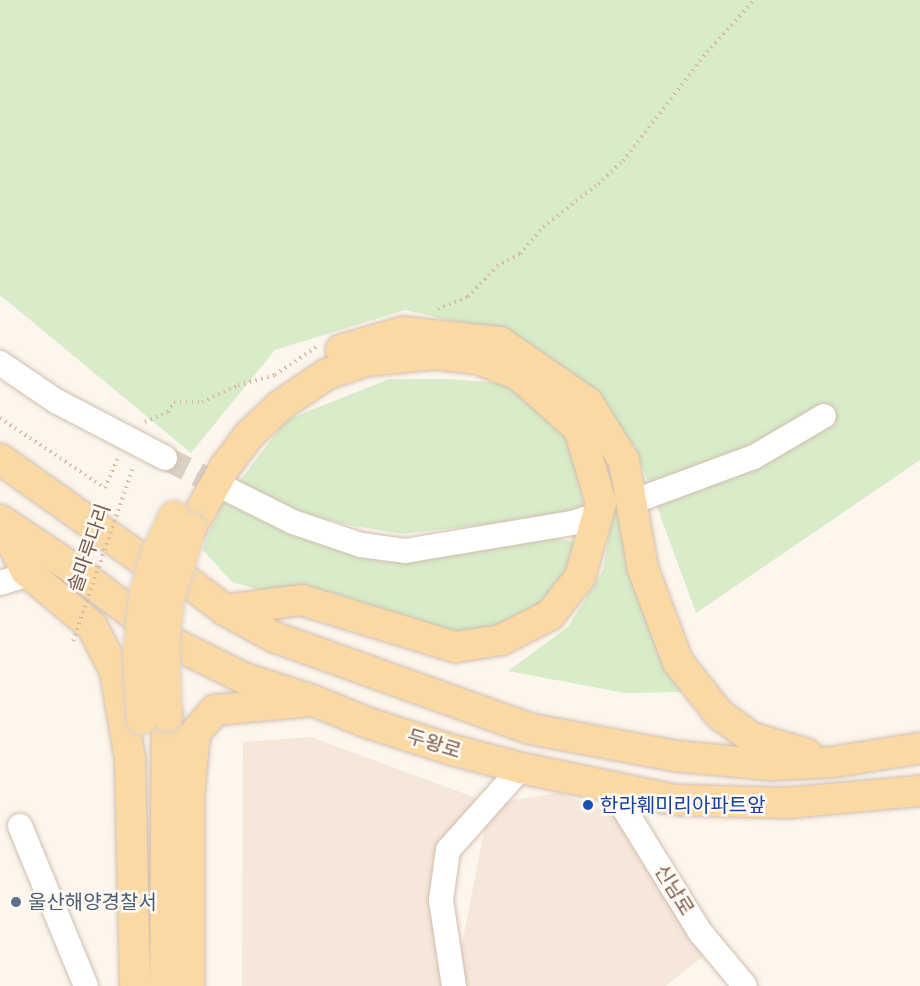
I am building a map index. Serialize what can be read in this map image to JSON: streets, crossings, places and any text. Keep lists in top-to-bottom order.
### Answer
{
  "streets": {
    "main road": ["두왕로"],
    "street": ["신남로"],
    "path": ["솔마루다리"]
  },
  "crossings": [
    ["두왕로", "신남로"]
  ],
  "places": ["한라훼미리아파트앞", "울산해양경찰서"]
}
